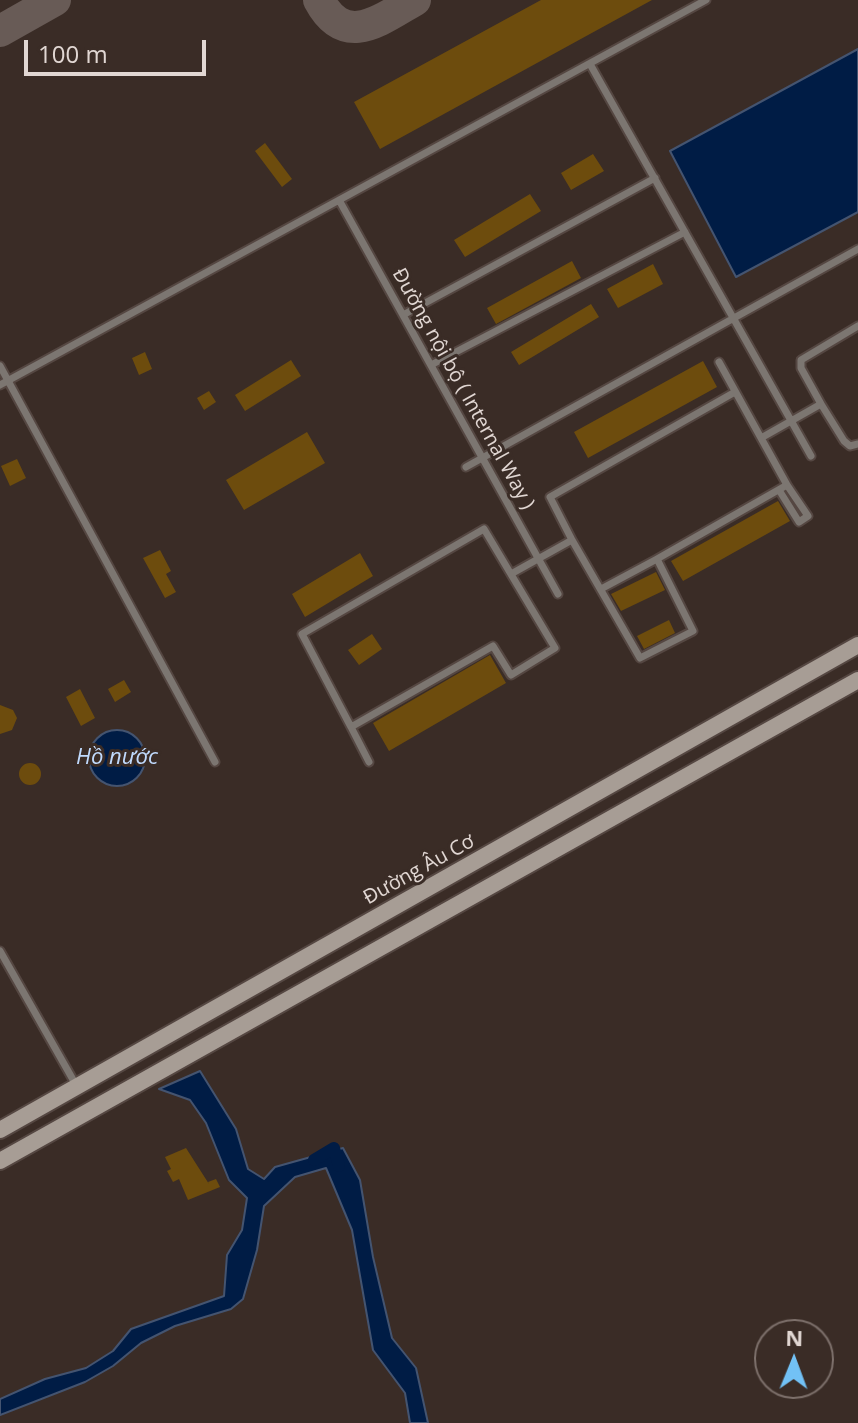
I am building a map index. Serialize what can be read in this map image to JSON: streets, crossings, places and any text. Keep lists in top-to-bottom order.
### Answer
{
  "streets": {
    "street": ["Đường Âu Cơ"],
    "lane": ["Đường nội bộ ( Internal Way )"]
  },
  "water": ["Hồ nước"],
  "scale_bar": "100 m",
  "north": "top"
}
